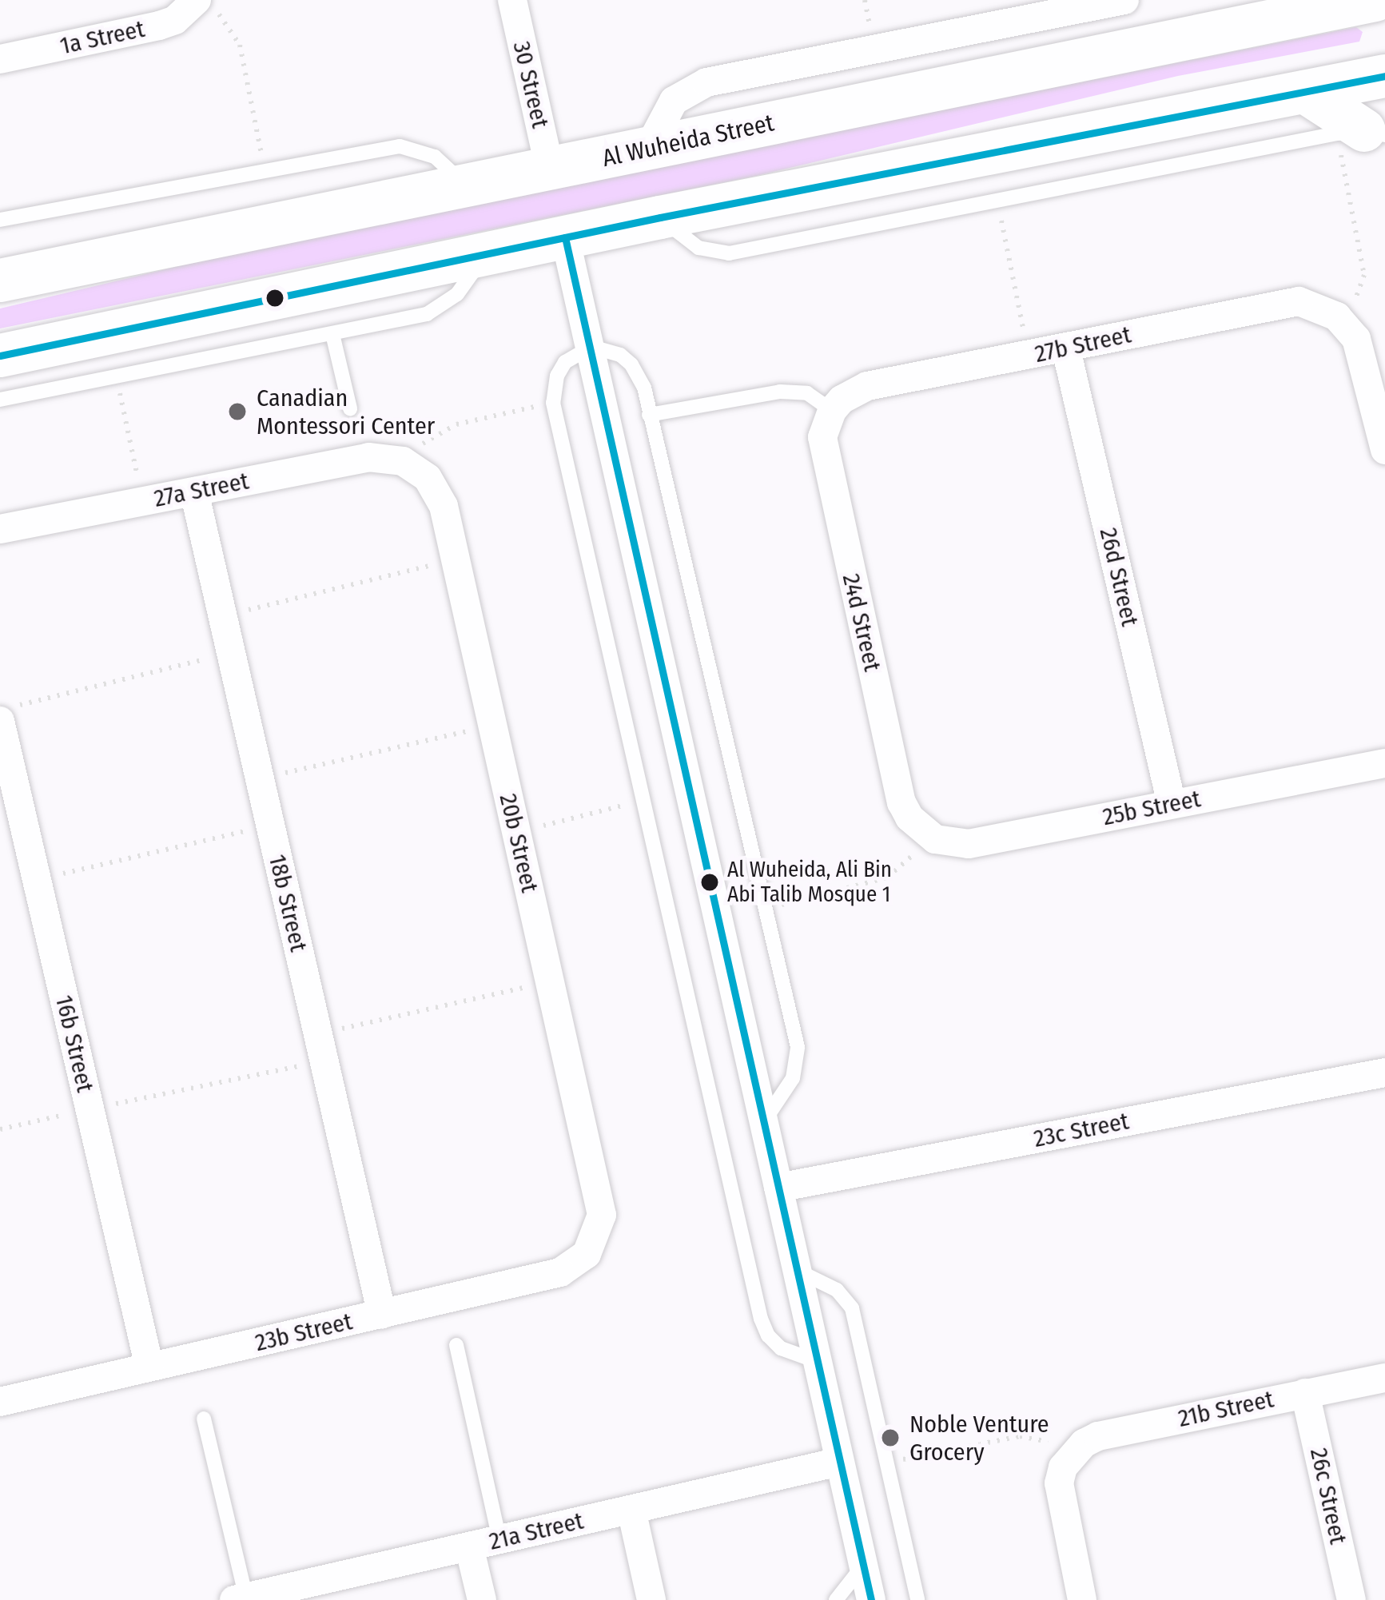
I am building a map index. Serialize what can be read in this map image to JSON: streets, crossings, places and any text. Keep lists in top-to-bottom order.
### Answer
{
  "streets": {
    "main road": ["Al Wuheida Street"],
    "street": [
      "1a Street",
      "30 Street",
      "27b Street",
      "27a Street",
      "26d Street",
      "24d Street",
      "25b Street",
      "20b Street",
      "18b Street",
      "16b Street",
      "23c Street",
      "23b Street",
      "21b Street",
      "26c Street",
      "21a Street"
    ]
  },
  "crossings": [
    ["30 Street", "Al Wuheida Street"],
    ["27b Street", "26d Street"],
    ["27b Street", "24d Street"],
    ["27a Street", "20b Street"],
    ["27a Street", "18b Street"],
    ["26d Street", "25b Street"],
    ["24d Street", "25b Street"],
    ["20b Street", "23b Street"],
    ["18b Street", "23b Street"],
    ["16b Street", "23b Street"],
    ["21b Street", "26c Street"]
  ],
  "places": ["Canadian Montessori Center", "Al Wuheida, Ali Bin Abi Talib Mosque 1", "Noble Venture Grocery"]
}
